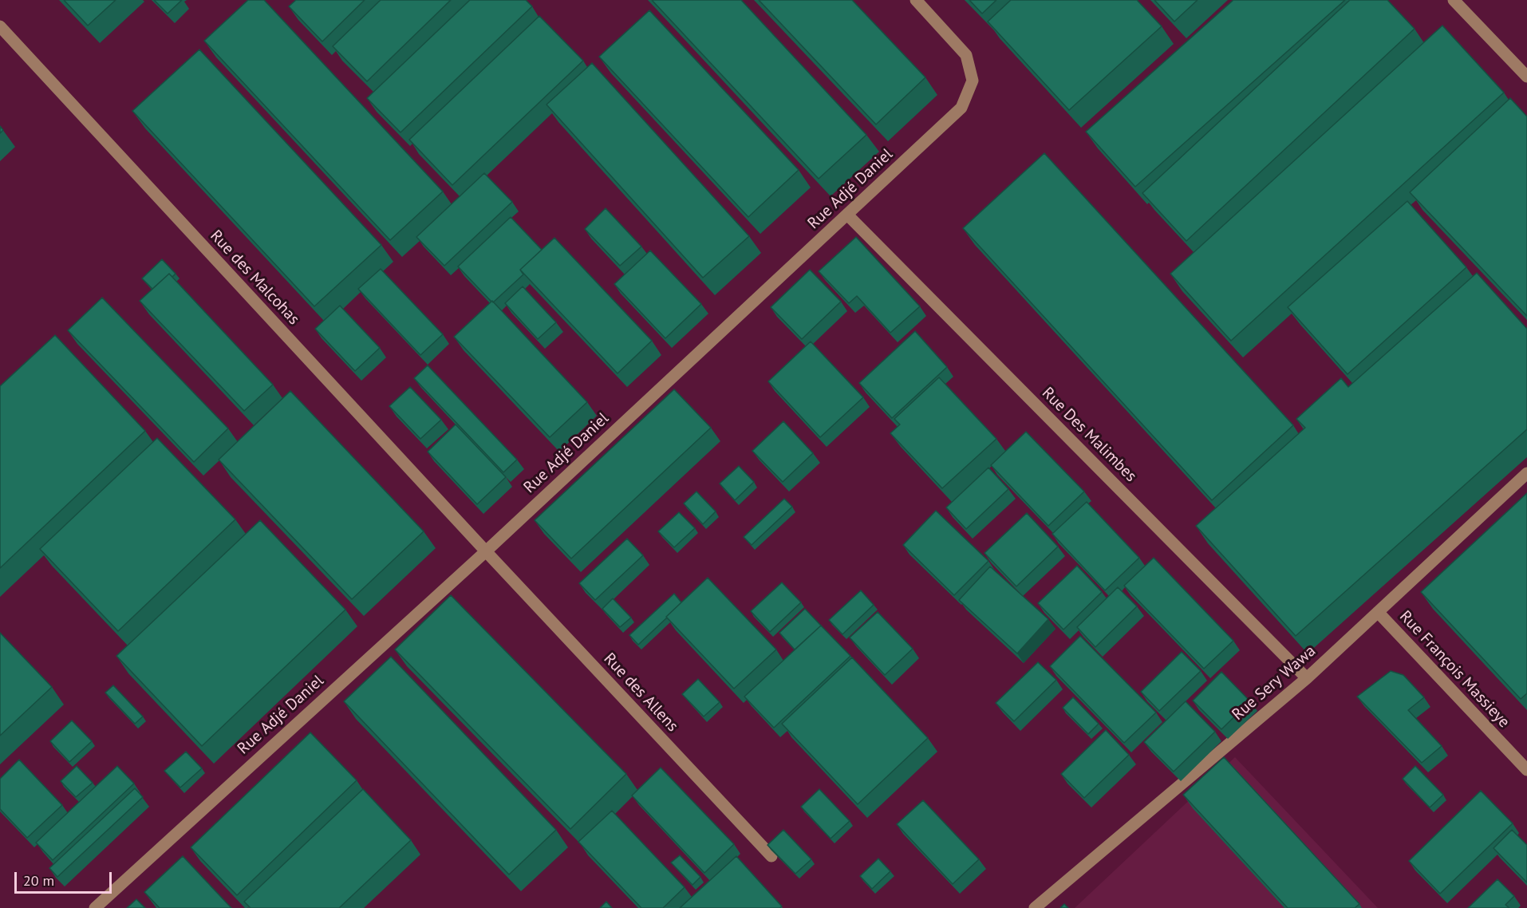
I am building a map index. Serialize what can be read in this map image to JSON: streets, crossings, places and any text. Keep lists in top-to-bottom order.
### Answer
{
  "streets": {
    "street": [
      "Rue Adjé Daniel",
      "Rue des Malcohas",
      "Rue Des Malimbes",
      "Rue François Massieye",
      "Rue Sery Wawa",
      "Rue des Allens"
    ]
  },
  "crossings": [
    ["Rue Adjé Daniel", "Rue des Malcohas"],
    ["Rue Adjé Daniel", "Rue Des Malimbes"],
    ["Rue Adjé Daniel", "Rue des Allens"],
    ["Rue des Malcohas", "Rue des Allens"],
    ["Rue Des Malimbes", "Rue Sery Wawa"],
    ["Rue François Massieye", "Rue Sery Wawa"]
  ],
  "scale_bar": "20 m"
}
